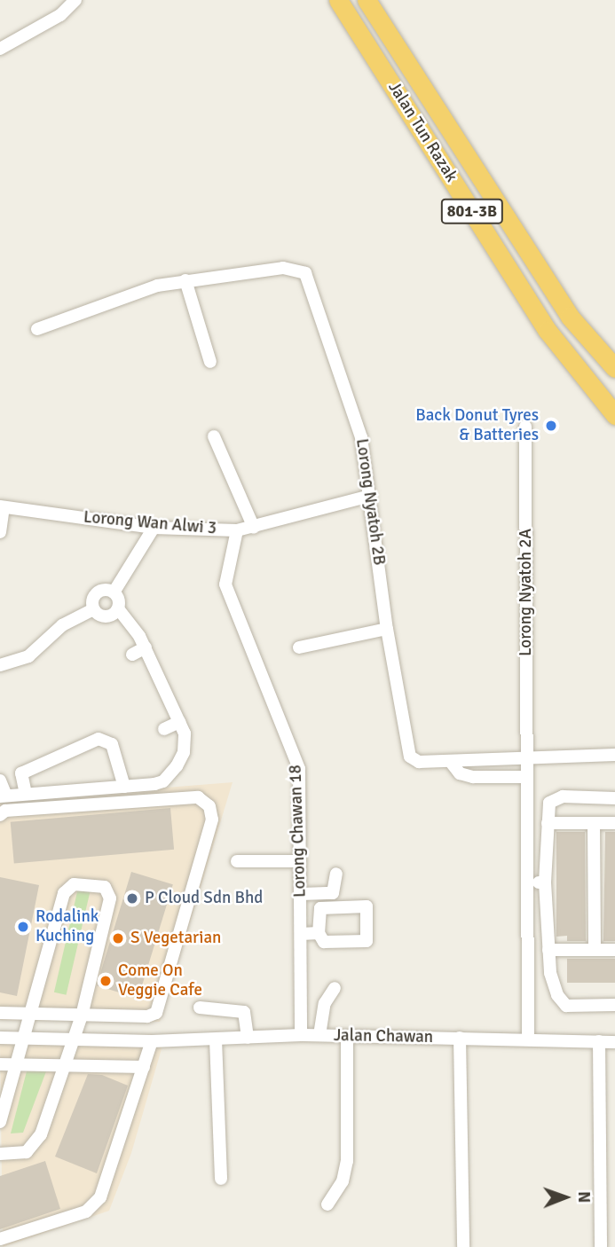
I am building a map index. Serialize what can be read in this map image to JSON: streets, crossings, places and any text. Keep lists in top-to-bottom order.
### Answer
{
  "streets": {
    "highway": ["Jalan Tun Razak", "801-3B"],
    "street": [
      "Lorong Nyatoh 2B",
      "Lorong Wan Alwi 3",
      "Lorong Nyatoh 2A",
      "Lorong Chawan 18",
      "Jalan Chawan"
    ]
  },
  "crossings": [
    ["Lorong Nyatoh 2B", "Lorong Wan Alwi 3"],
    ["Lorong Wan Alwi 3", "Lorong Chawan 18"],
    ["Lorong Nyatoh 2A", "Jalan Chawan"],
    ["Lorong Chawan 18", "Jalan Chawan"]
  ],
  "places": [
    "Back Donut Tyres & Batteries",
    "P Cloud Sdn Bhd",
    "Rodalink Kuching",
    "S Vegetarian",
    "Come On Veggie Cafe"
  ],
  "north": "right"
}
